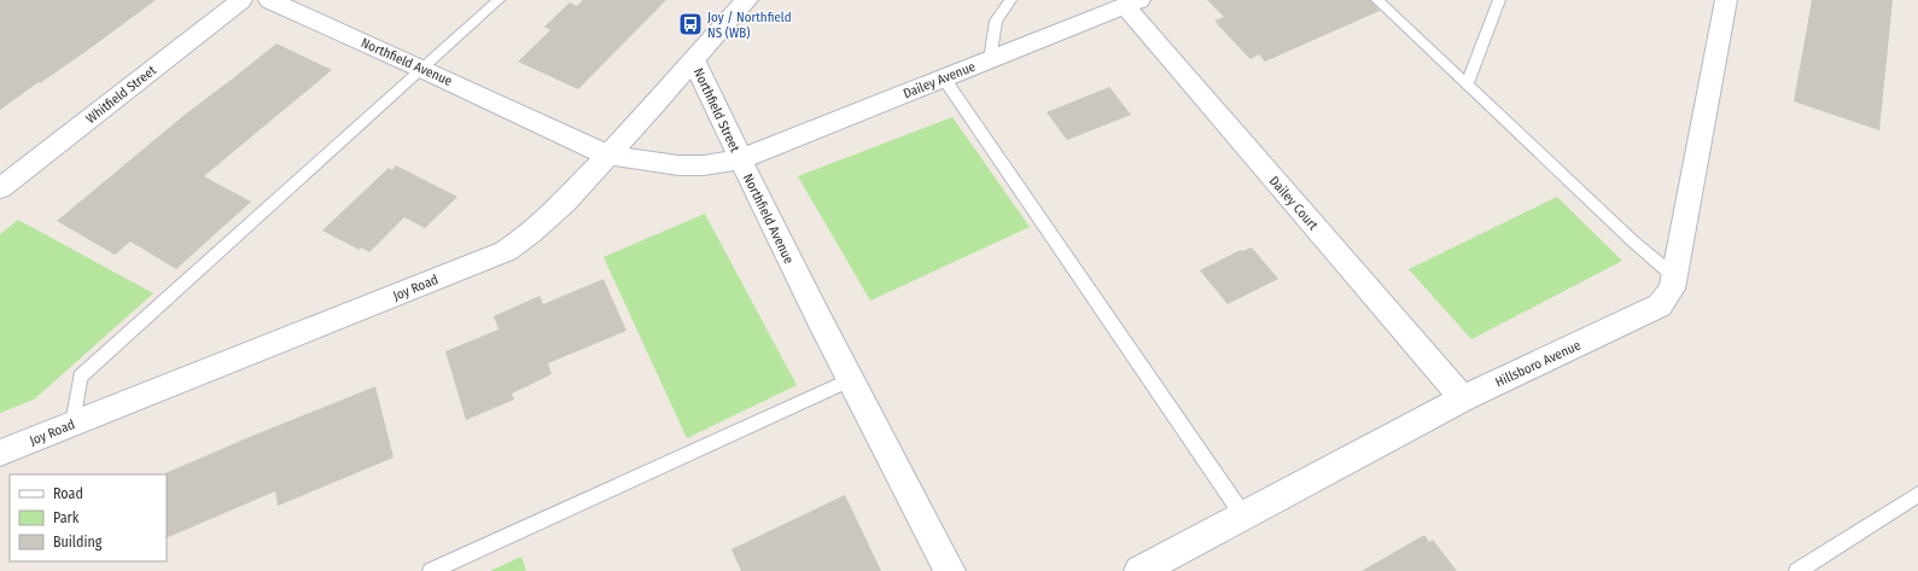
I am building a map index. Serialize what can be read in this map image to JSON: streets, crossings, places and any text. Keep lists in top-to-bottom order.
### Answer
{
  "streets": {
    "street": [
      "Northfield Avenue",
      "Dailey Avenue",
      "Whitfield Street",
      "Northfield Street",
      "Dailey Court",
      "Joy Road",
      "Hillsboro Avenue"
    ]
  },
  "crossings": [
    ["Northfield Avenue", "Dailey Avenue"],
    ["Northfield Avenue", "Northfield Street"],
    ["Northfield Avenue", "Joy Road"],
    ["Dailey Avenue", "Northfield Street"],
    ["Dailey Avenue", "Dailey Court"],
    ["Northfield Street", "Joy Road"],
    ["Dailey Court", "Hillsboro Avenue"]
  ],
  "places": {
    "bus stop": ["Joy / Northfield NS (WB)"]
  },
  "legend": ["Road", "Park", "Building"]
}
